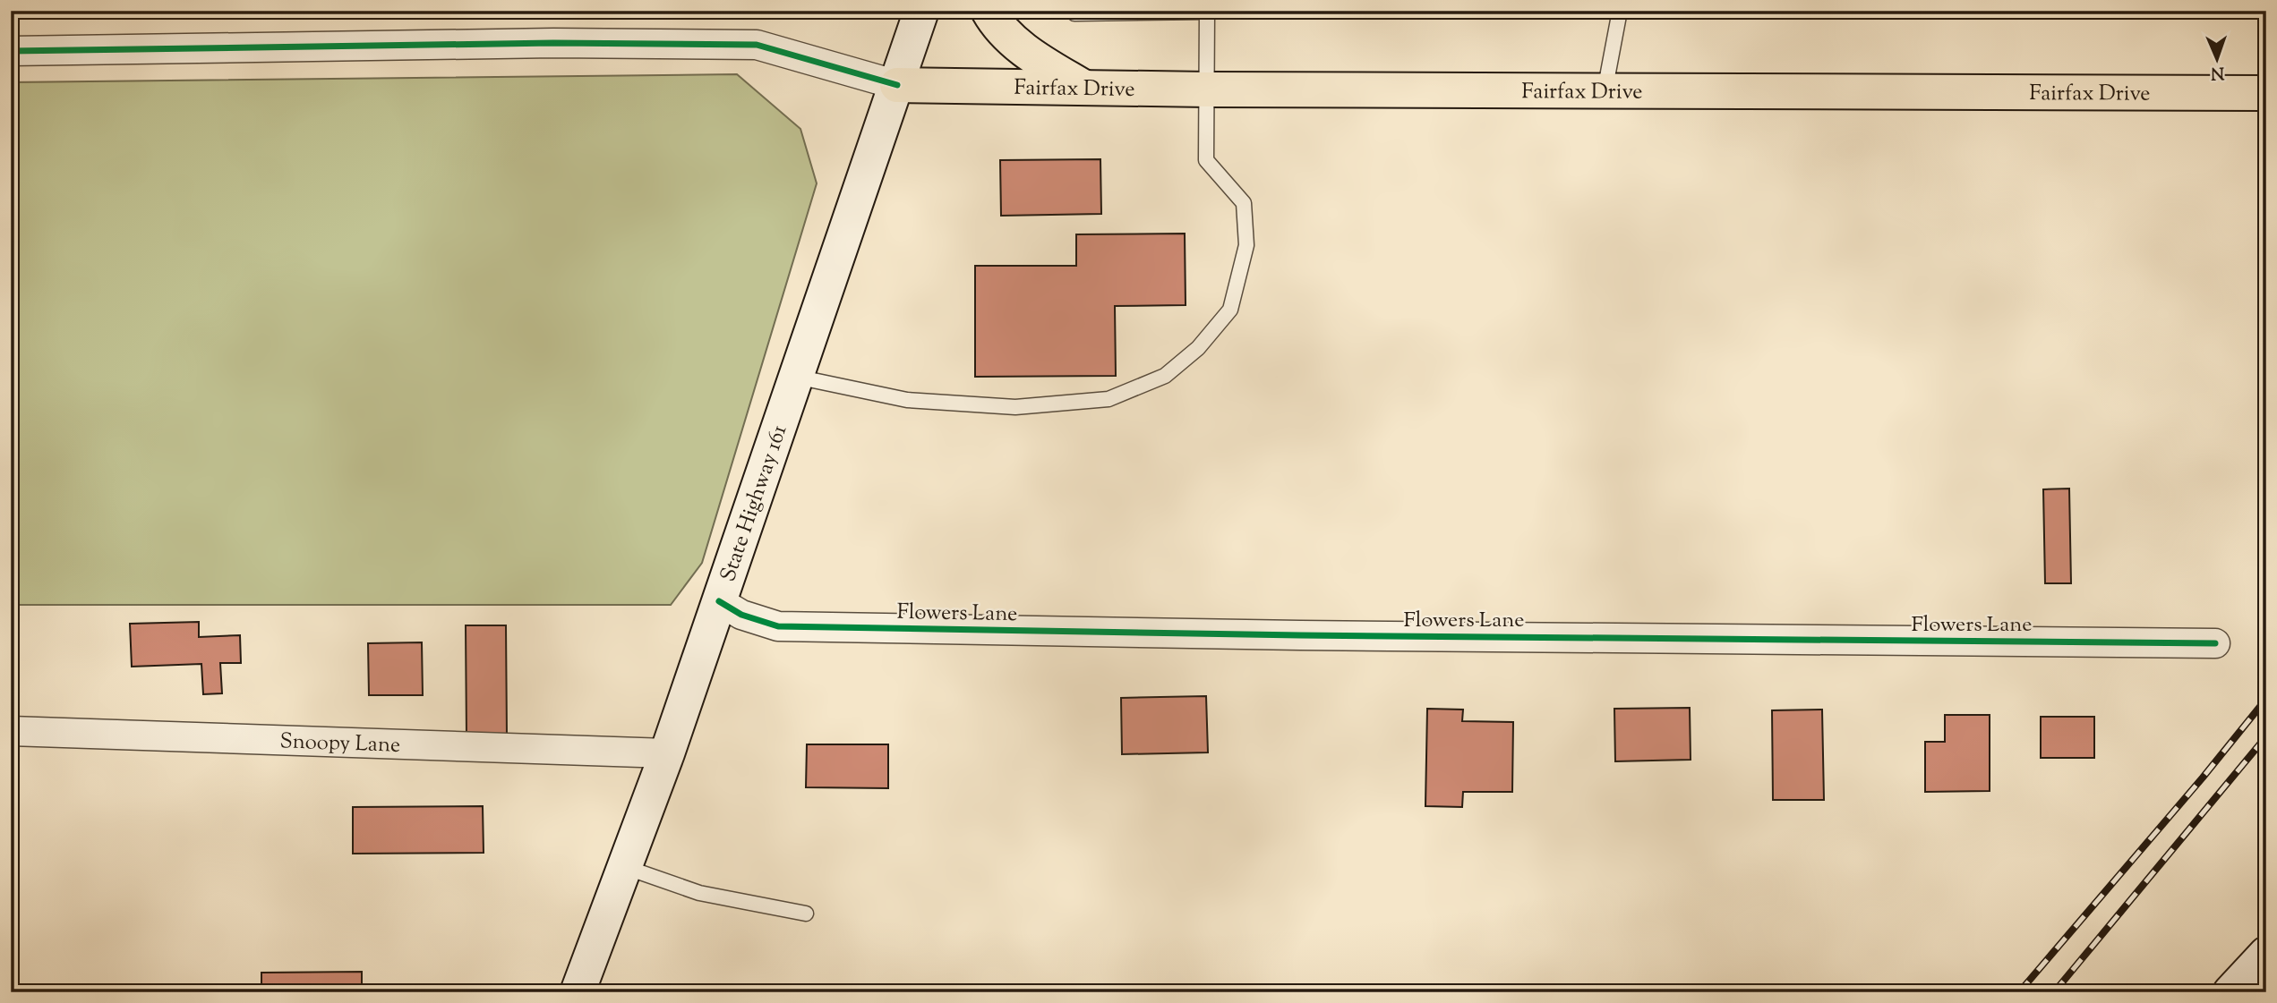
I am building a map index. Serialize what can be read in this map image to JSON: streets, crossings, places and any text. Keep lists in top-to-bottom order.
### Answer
{
  "streets": {
    "main road": ["Fairfax Drive", "State Highway 161"],
    "street": ["Flowers Lane", "Snoopy Lane"]
  },
  "crossings": [
    ["Fairfax Drive", "State Highway 161"],
    ["State Highway 161", "Flowers Lane"],
    ["State Highway 161", "Snoopy Lane"]
  ],
  "north": "bottom"
}
